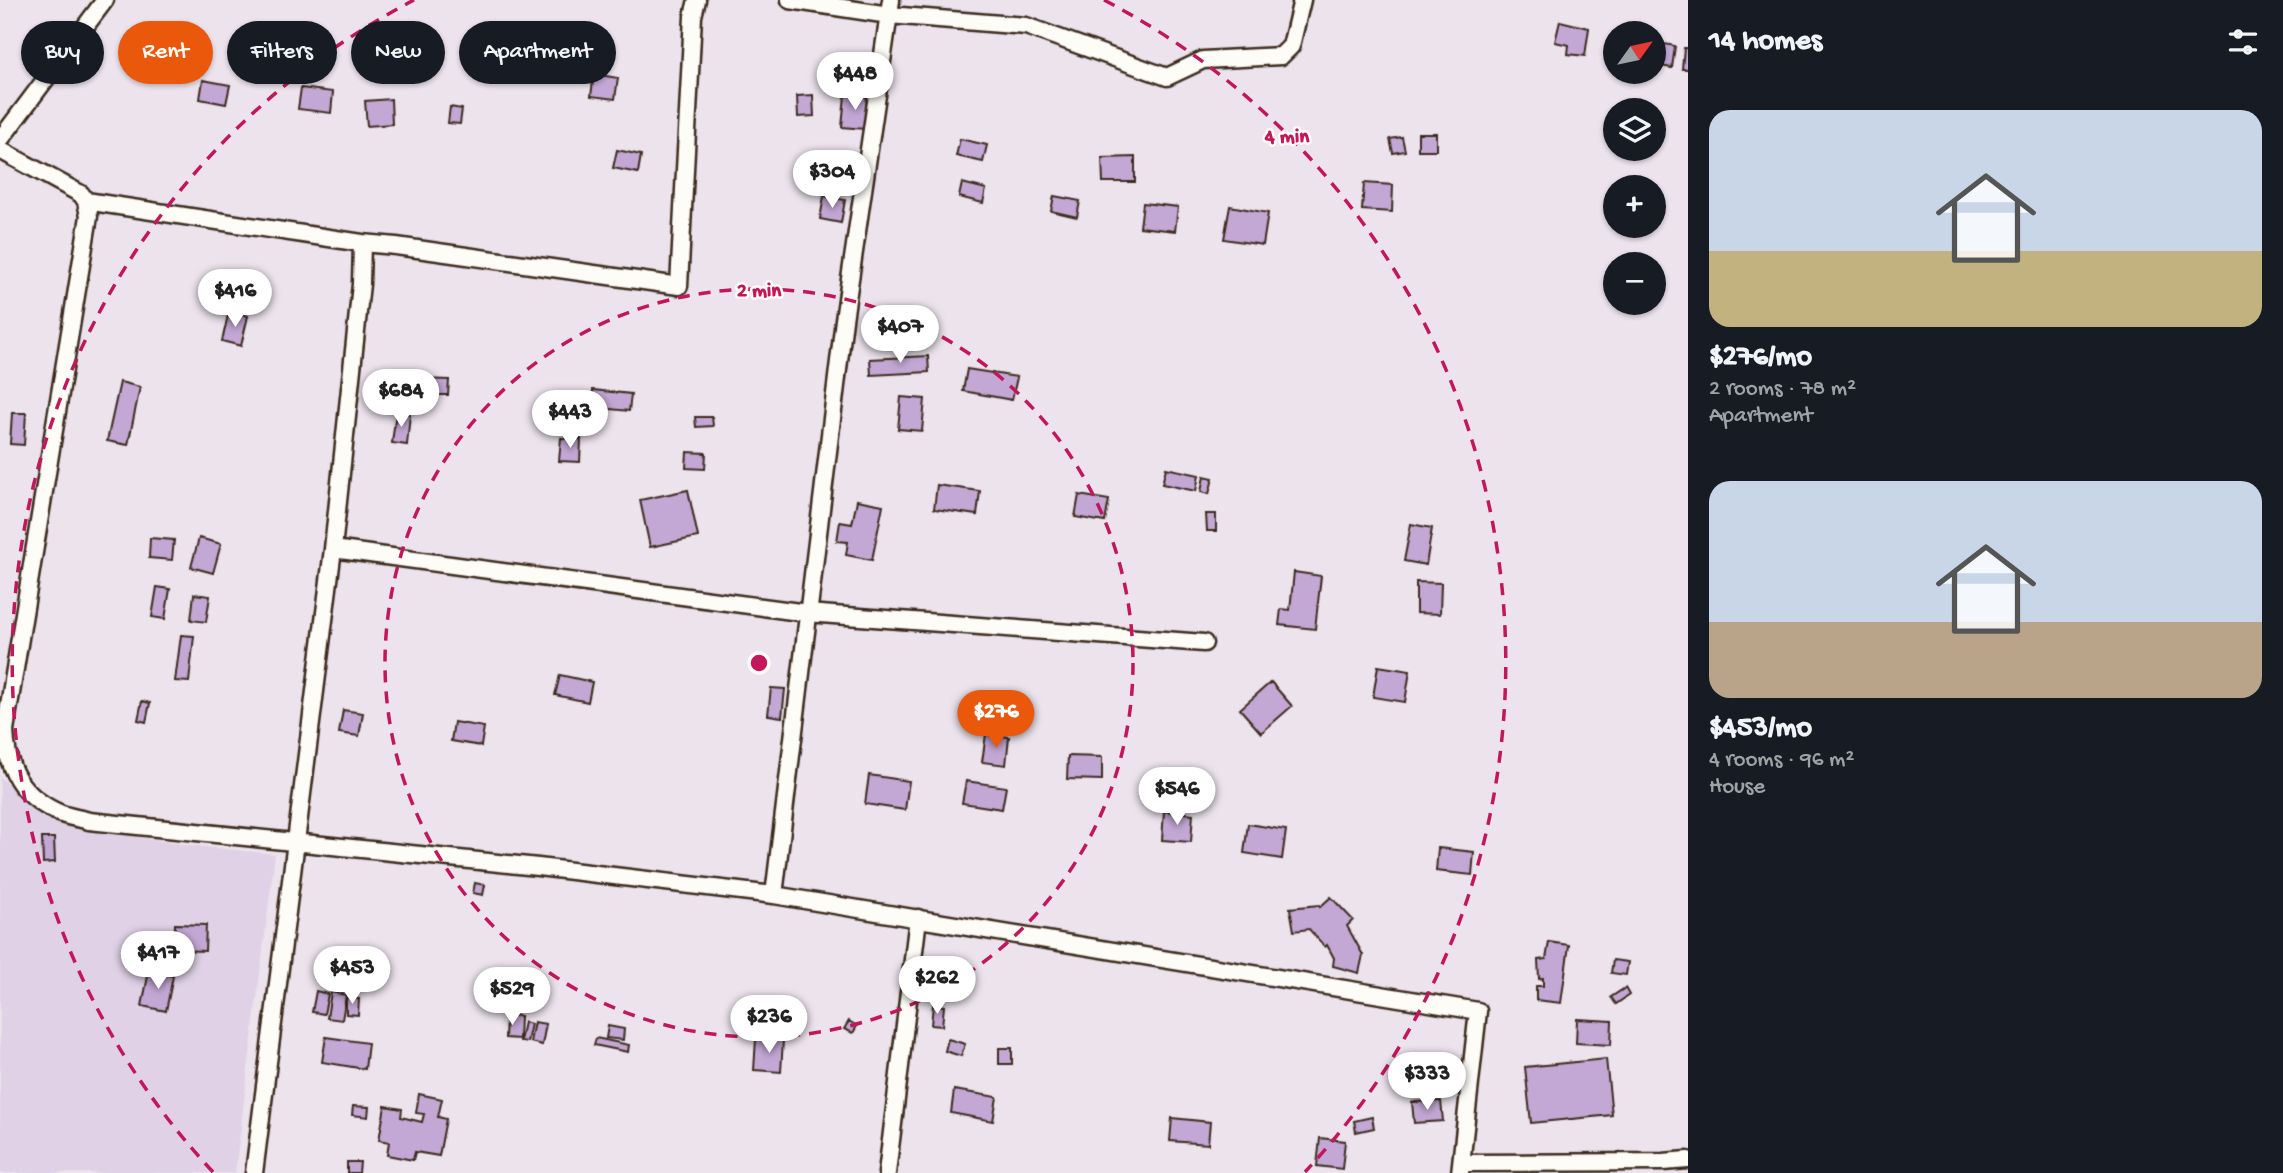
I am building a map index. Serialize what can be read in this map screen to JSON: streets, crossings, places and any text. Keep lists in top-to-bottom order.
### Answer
{
  "north": "top right",
  "page": {
    "heading": "14 homes",
    "map_buttons": ["+", "−"],
    "chip": [
      "Buy",
      "Rent",
      "Filters",
      "New",
      "Apartment"
    ],
    "price": [
      "$448",
      "$304",
      "$416",
      "$407",
      "$684",
      "$443",
      "$276",
      "$546",
      "$417",
      "$453",
      "$262",
      "$529",
      "$236",
      "$333"
    ],
    "list": [
      {
        "name": "$276/mo",
        "note": "2 rooms · 78 m² · Apartment"
      },
      {
        "name": "$453/mo",
        "note": "4 rooms · 96 m² · House"
      }
    ]
  },
  "rings": ["4 min", "2 min"]
}
